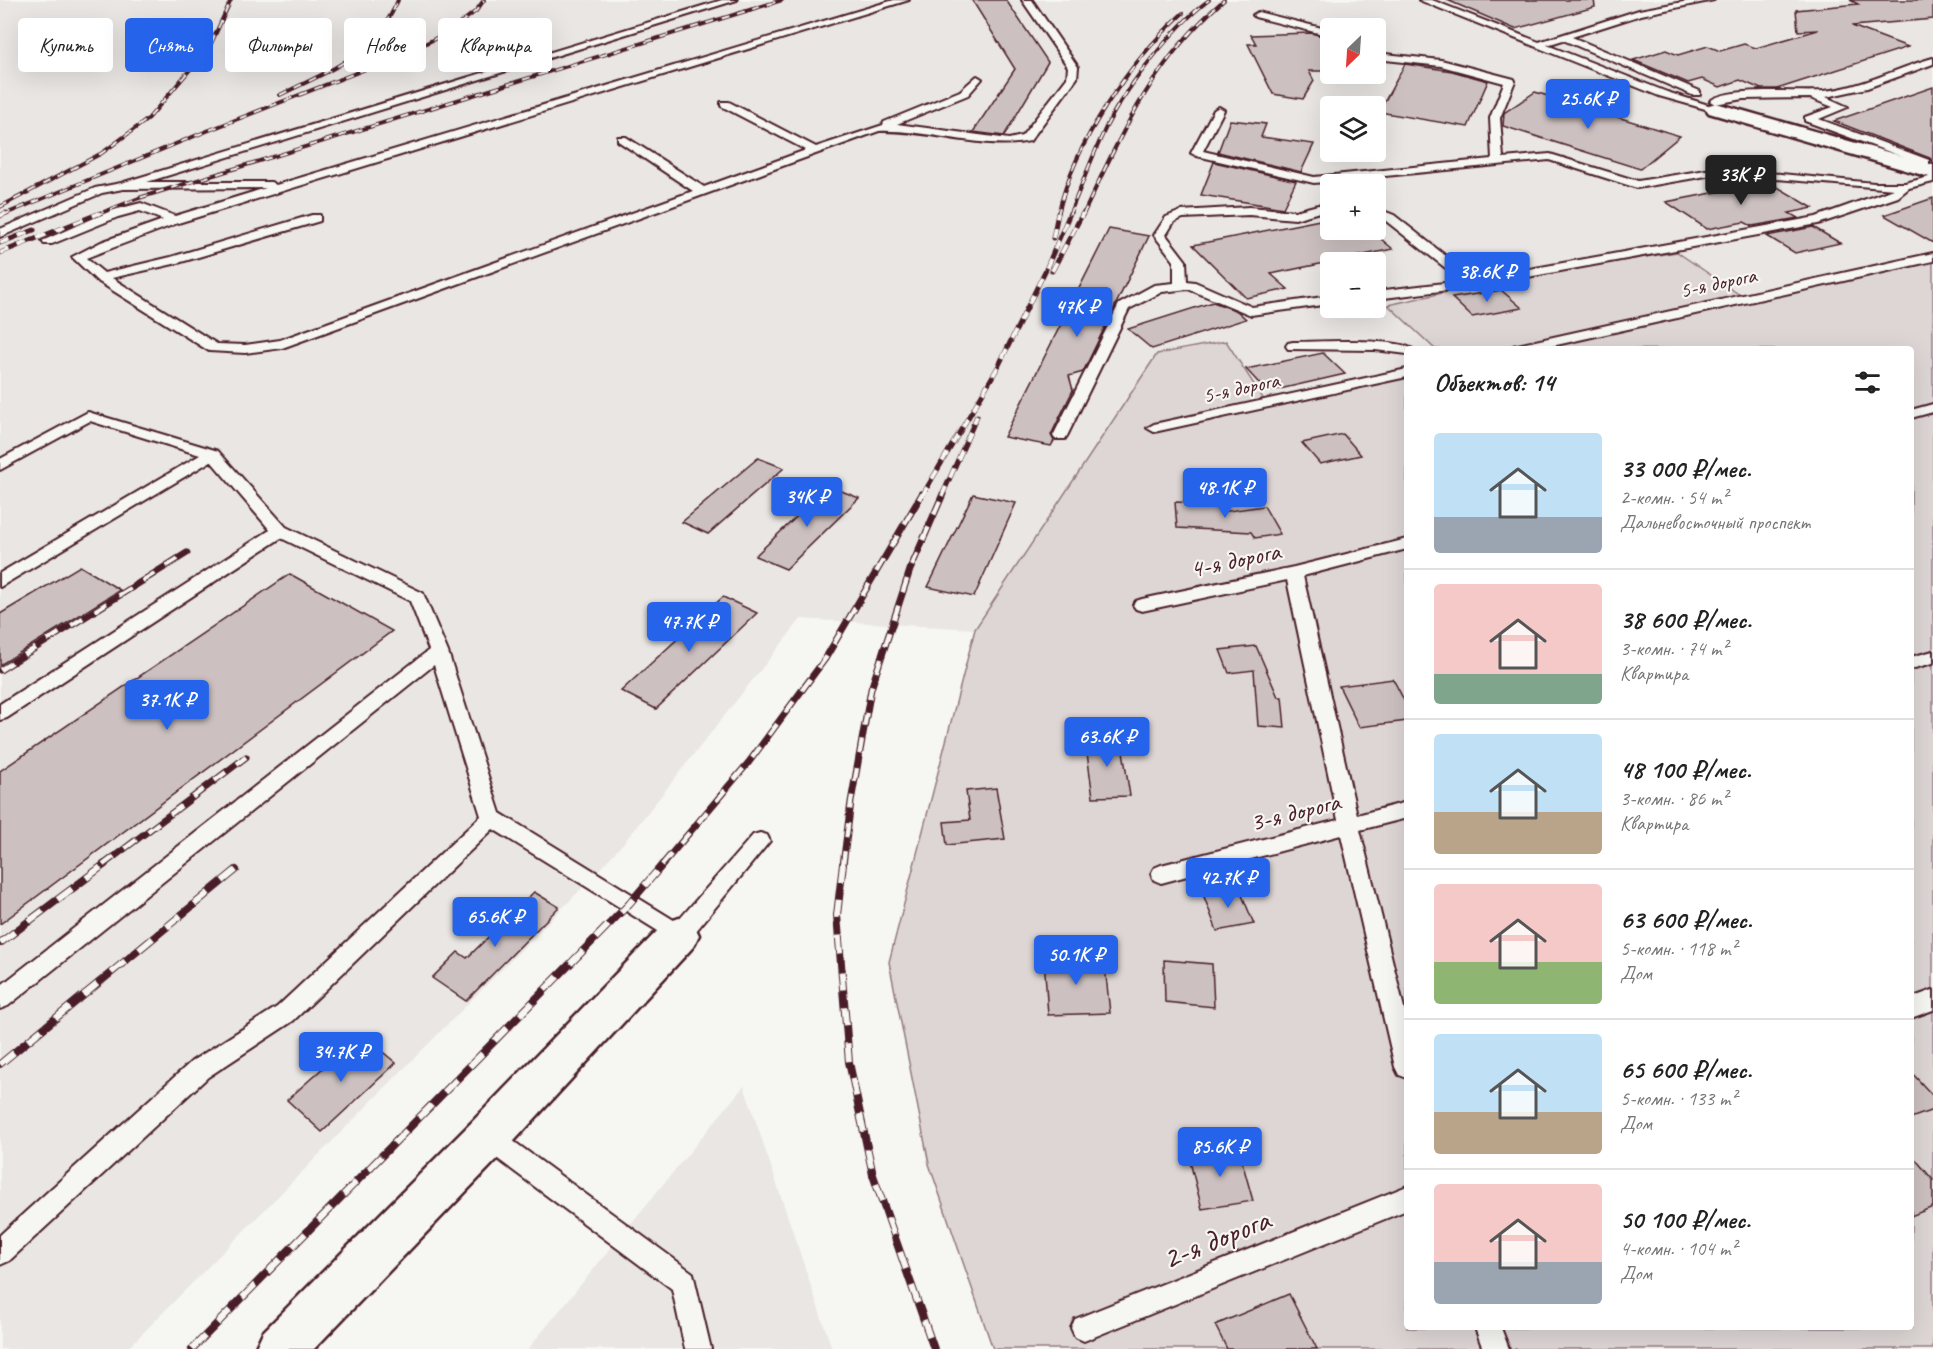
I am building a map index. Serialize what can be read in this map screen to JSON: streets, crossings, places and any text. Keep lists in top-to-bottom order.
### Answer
{
  "streets": {
    "lane": [
      "5-я дорога",
      "4-я дорога",
      "3-я дорога",
      "2-я дорога"
    ]
  },
  "north": "bottom left",
  "page": {
    "map_buttons": ["+", "−"],
    "chip": [
      "Купить",
      "Снять",
      "Фильтры",
      "Новое",
      "Квартира"
    ],
    "price": [
      "25.6K ₽",
      "33K ₽",
      "38.6K ₽",
      "47K ₽",
      "48.1K ₽",
      "34K ₽",
      "47.7K ₽",
      "37.1K ₽",
      "63.6K ₽",
      "42.7K ₽",
      "65.6K ₽",
      "50.1K ₽",
      "34.7K ₽",
      "85.6K ₽"
    ],
    "heading": "Объектов: 14",
    "list": [
      {
        "name": "33 000 ₽/мес.",
        "note": "2-комн. · 54 m² · Дальневосточный проспект"
      },
      {
        "name": "38 600 ₽/мес.",
        "note": "3-комн. · 74 m² · Квартира"
      },
      {
        "name": "48 100 ₽/мес.",
        "note": "3-комн. · 86 m² · Квартира"
      },
      {
        "name": "63 600 ₽/мес.",
        "note": "5-комн. · 118 m² · Дом"
      },
      {
        "name": "65 600 ₽/мес.",
        "note": "5-комн. · 133 m² · Дом"
      },
      {
        "name": "50 100 ₽/мес.",
        "note": "4-комн. · 104 m² · Дом"
      }
    ]
  }
}
